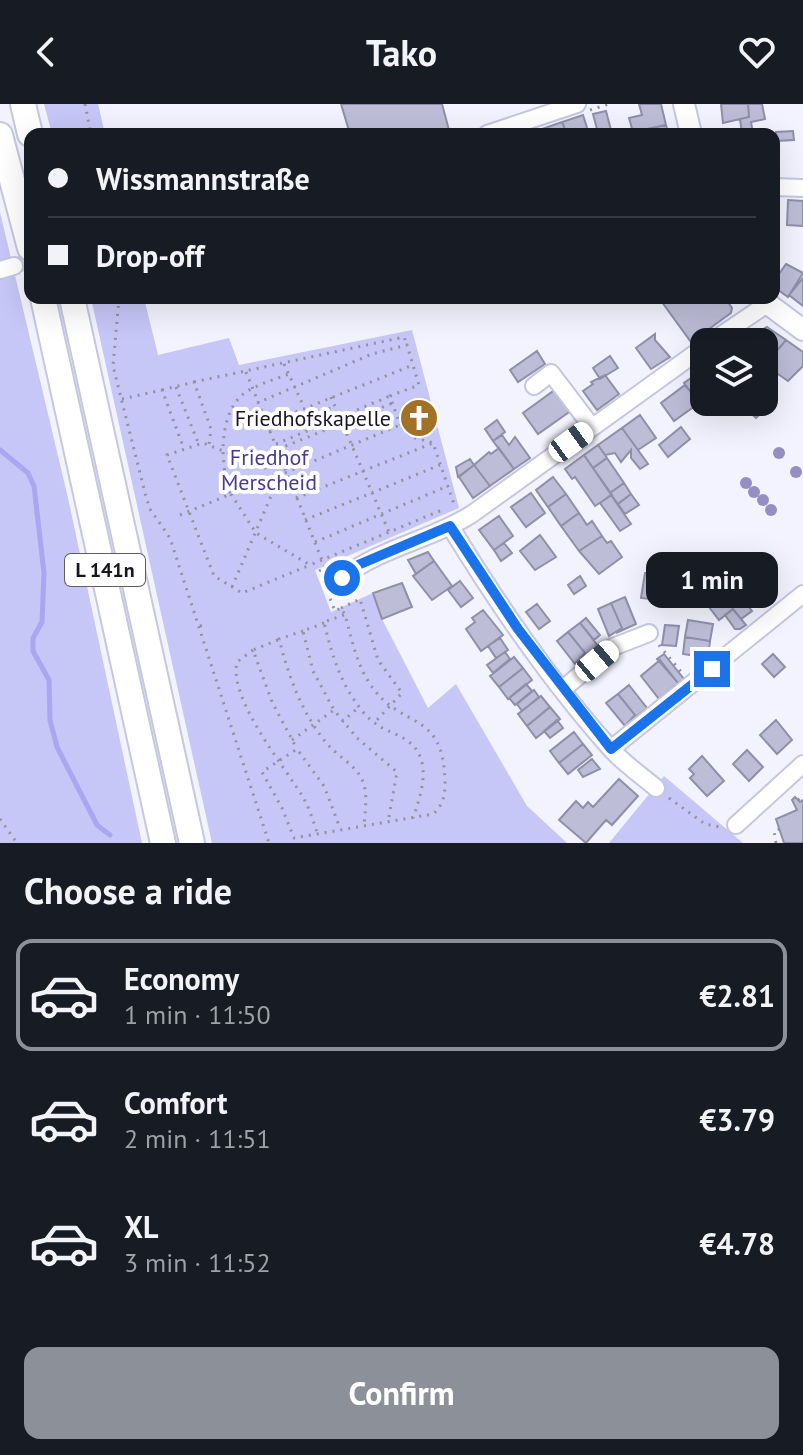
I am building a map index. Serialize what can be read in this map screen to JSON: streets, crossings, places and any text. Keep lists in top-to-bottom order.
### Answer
{
  "streets": {
    "highway": ["L 141n"]
  },
  "parks": ["Friedhof Merscheid"],
  "places": {
    "church": ["Friedhofskapelle"]
  },
  "page": {
    "header": "Tako",
    "banner": ["Wissmannstraße", "Drop-off"],
    "bubble": "1 min",
    "heading": "Choose a ride",
    "list": [
      {
        "name": "Economy",
        "note": "1 min · 11:50",
        "value": "€2.81"
      },
      {
        "name": "Comfort",
        "note": "2 min · 11:51",
        "value": "€3.79"
      },
      {
        "name": "XL",
        "note": "3 min · 11:52",
        "value": "€4.78"
      }
    ],
    "buttons": "Confirm"
  }
}
